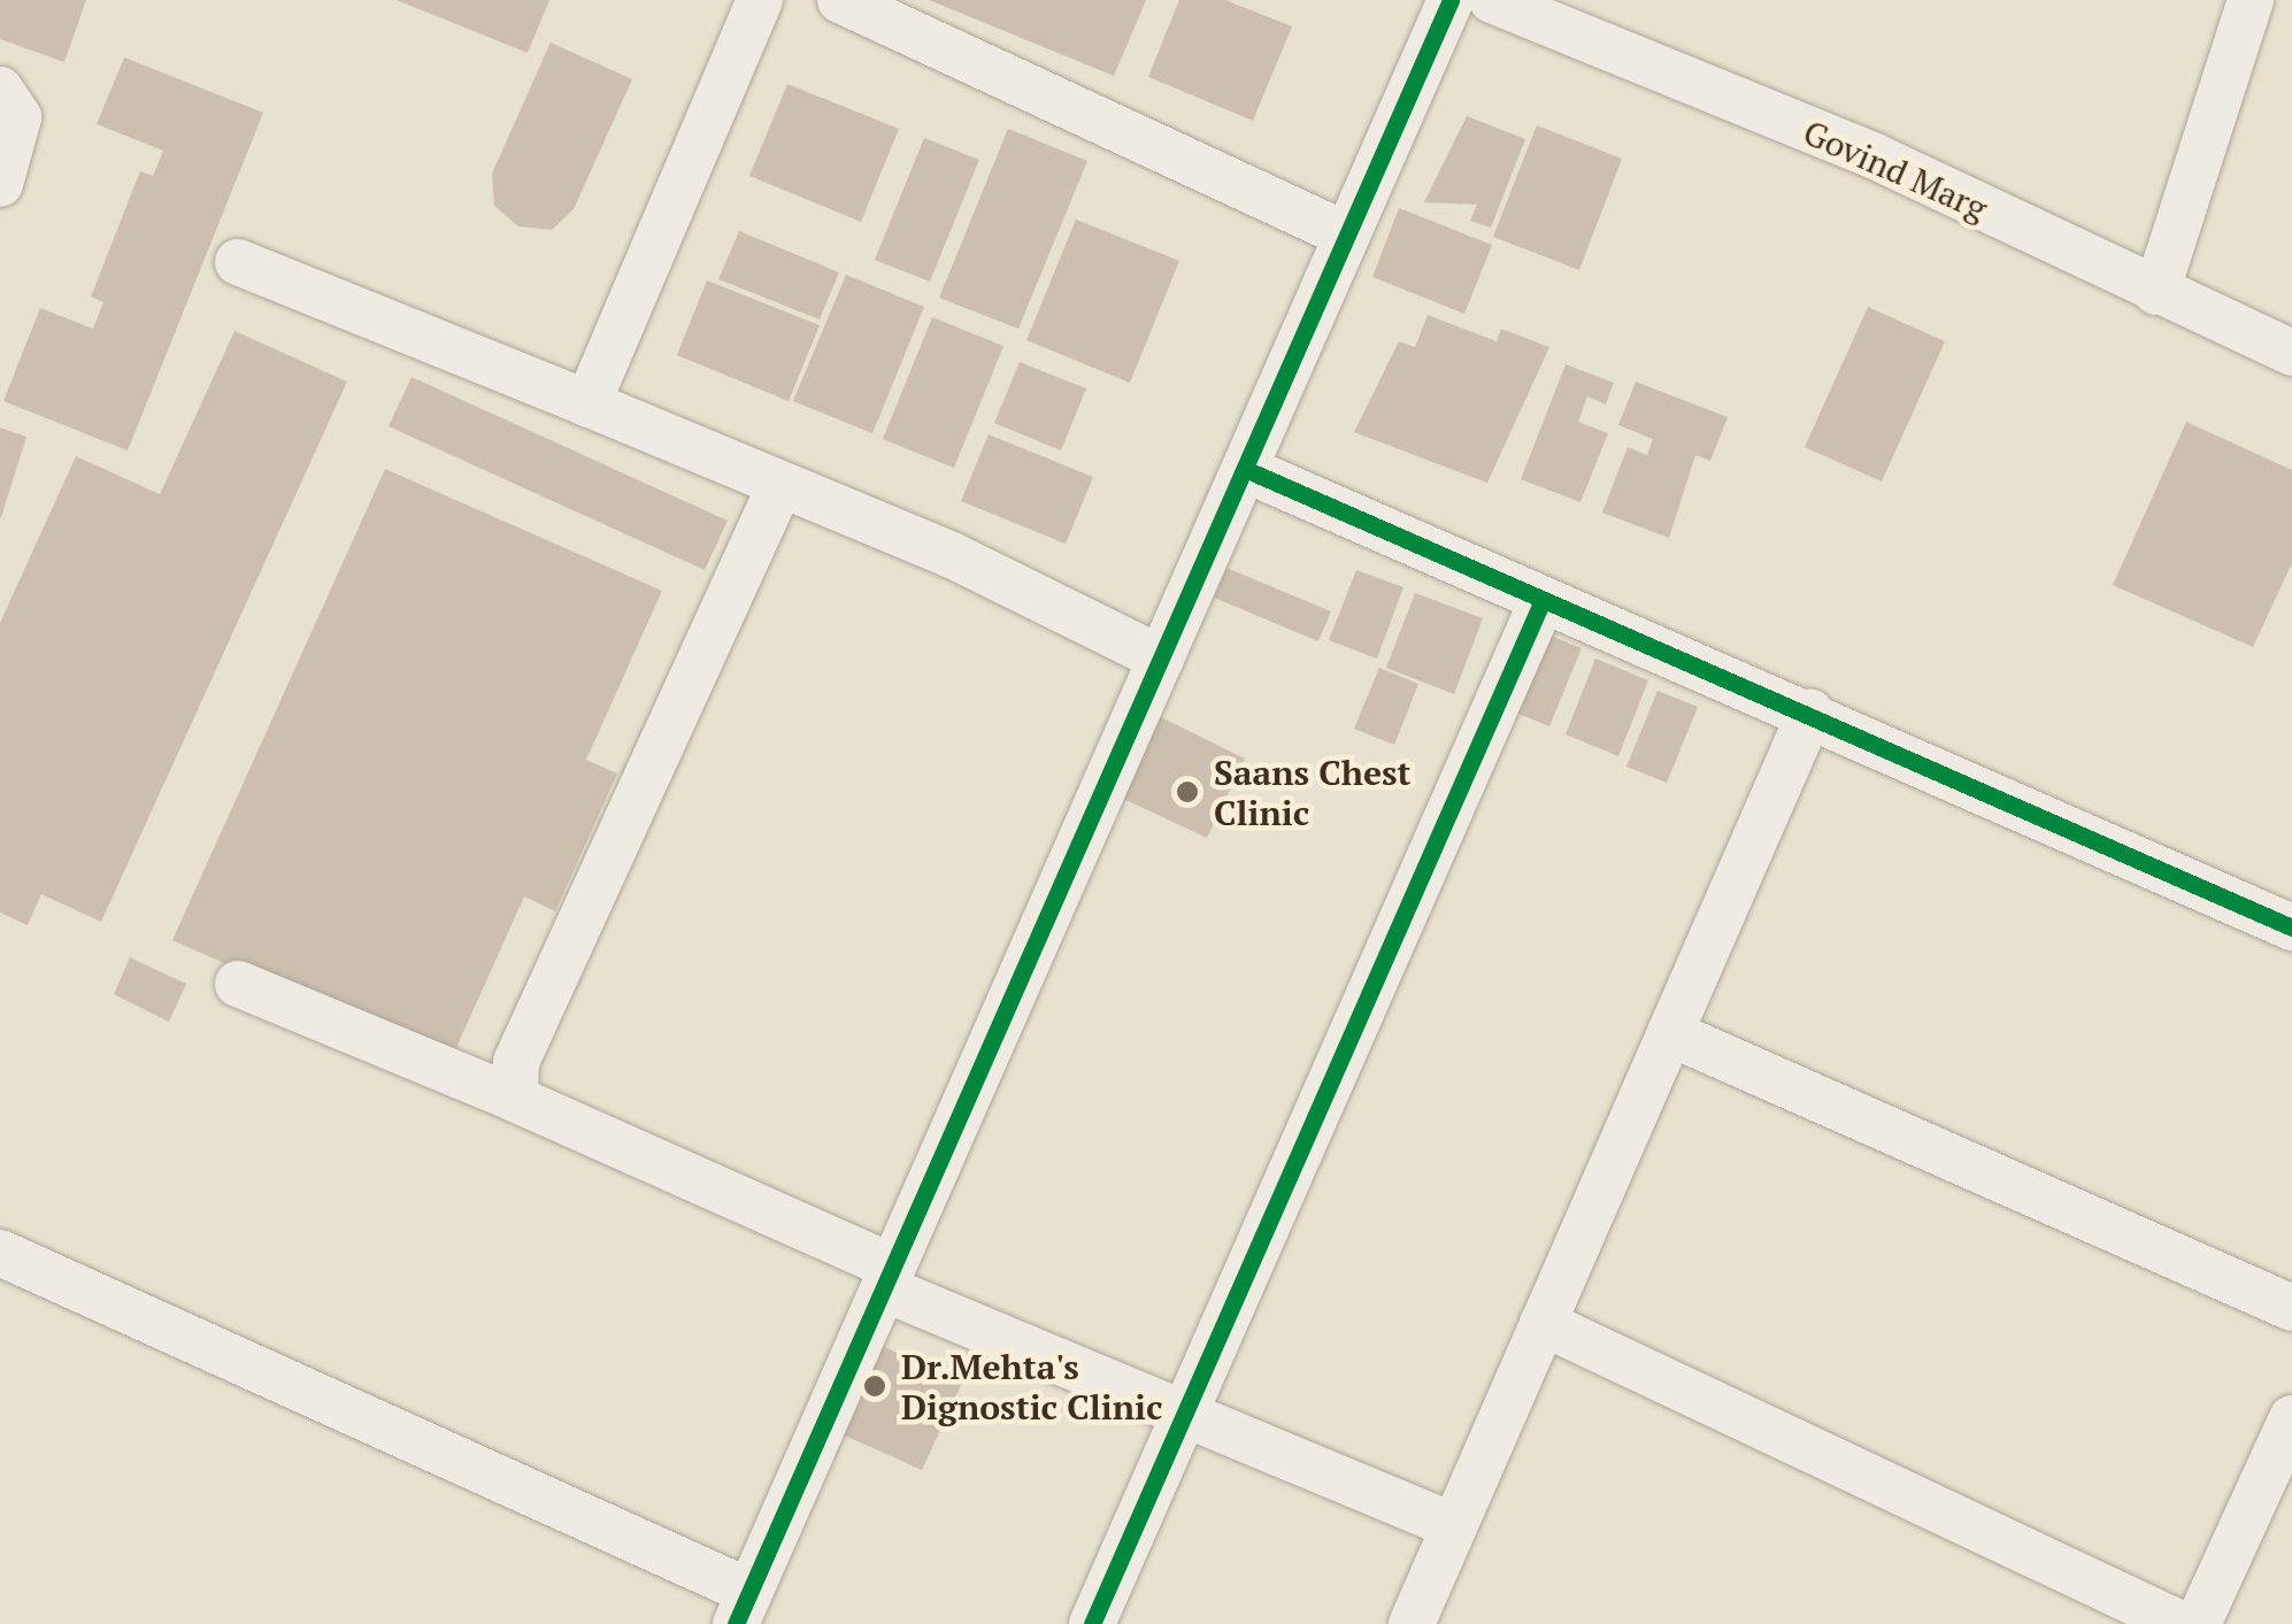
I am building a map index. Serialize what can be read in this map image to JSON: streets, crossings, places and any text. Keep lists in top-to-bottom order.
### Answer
{
  "streets": {
    "street": ["Govind Marg"]
  },
  "places": ["Saans Chest Clinic", "Dr.Mehta's Dignostic Clinic"]
}
